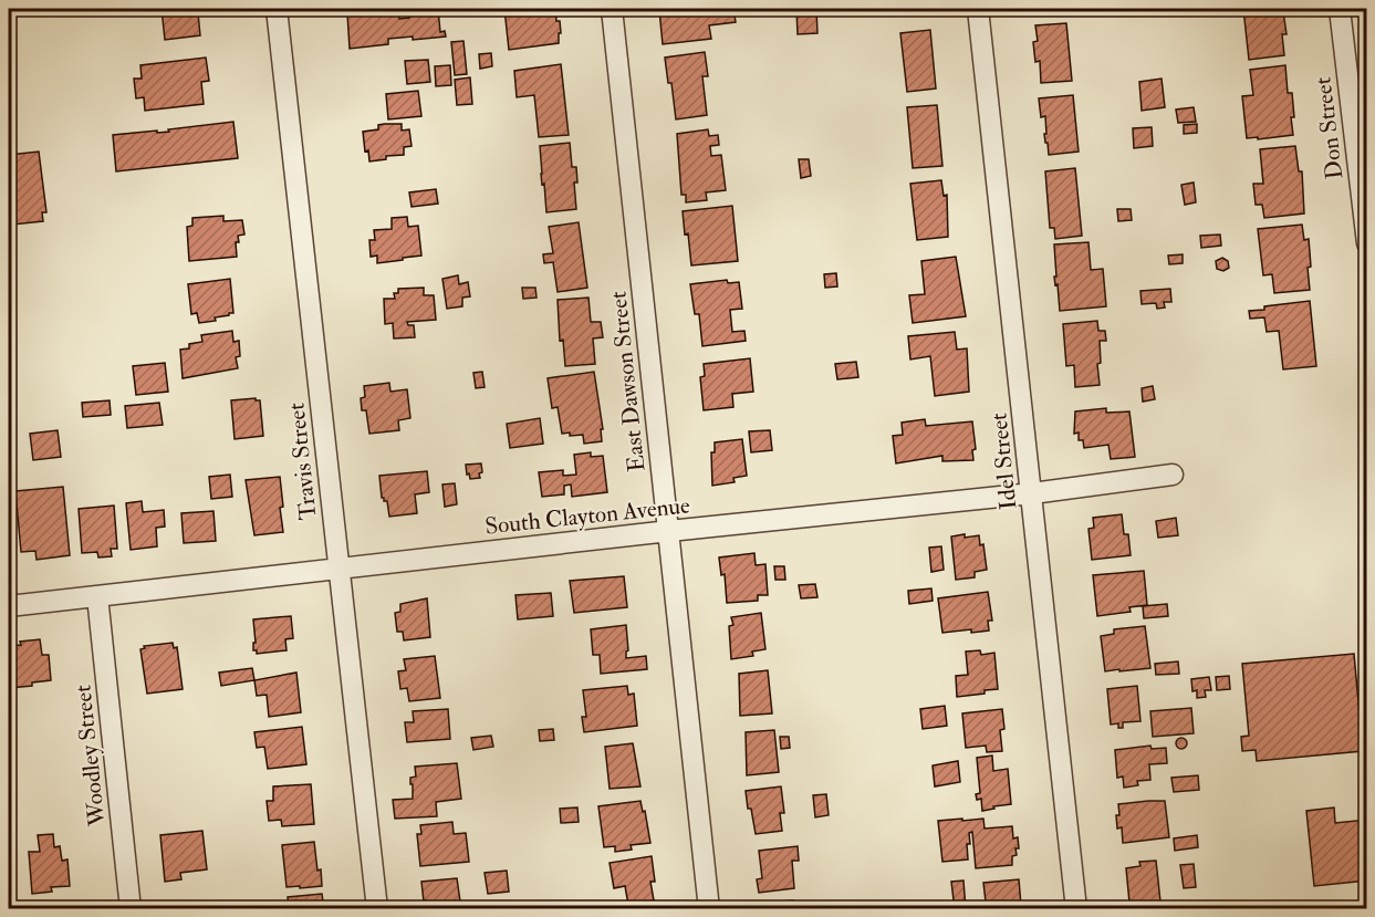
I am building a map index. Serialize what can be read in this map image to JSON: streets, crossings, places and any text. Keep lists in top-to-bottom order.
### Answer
{
  "streets": {
    "street": [
      "Don Street",
      "East Dawson Street",
      "Travis Street",
      "Idel Street",
      "South Clayton Avenue",
      "Woodley Street"
    ]
  },
  "crossings": [
    ["East Dawson Street", "South Clayton Avenue"],
    ["Travis Street", "South Clayton Avenue"],
    ["Idel Street", "South Clayton Avenue"],
    ["South Clayton Avenue", "Woodley Street"]
  ]
}
